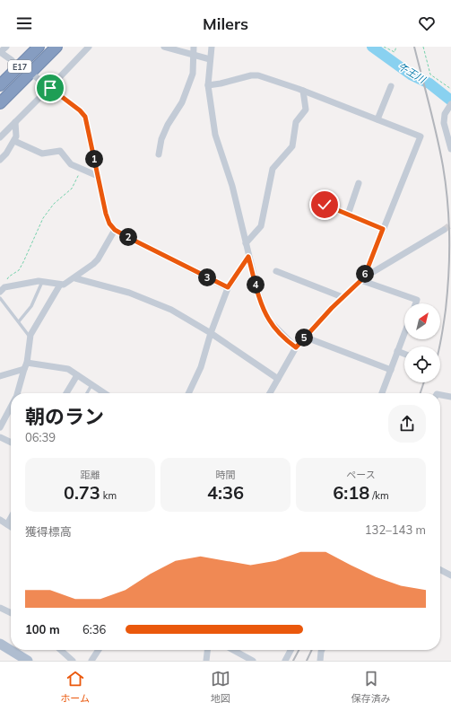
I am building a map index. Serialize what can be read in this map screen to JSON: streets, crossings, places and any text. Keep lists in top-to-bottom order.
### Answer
{
  "streets": {
    "highway": ["E17"]
  },
  "water": ["午王川"],
  "north": "top right",
  "page": {
    "header": "Milers",
    "pins": [
      "1",
      "2",
      "6",
      "3",
      "4",
      "5"
    ],
    "heading": ["朝のラン", "06:39"],
    "stats": [
      ["距離", "0.73 km"],
      ["時間", "4:36"],
      ["ペース", "6:18 /km"]
    ],
    "chart": ["獲得標高", "132–143 m"],
    "list": [
      {
        "name": "100 m",
        "note": "6:36"
      }
    ],
    "tabs": ["ホーム", "地図", "保存済み"]
  }
}
